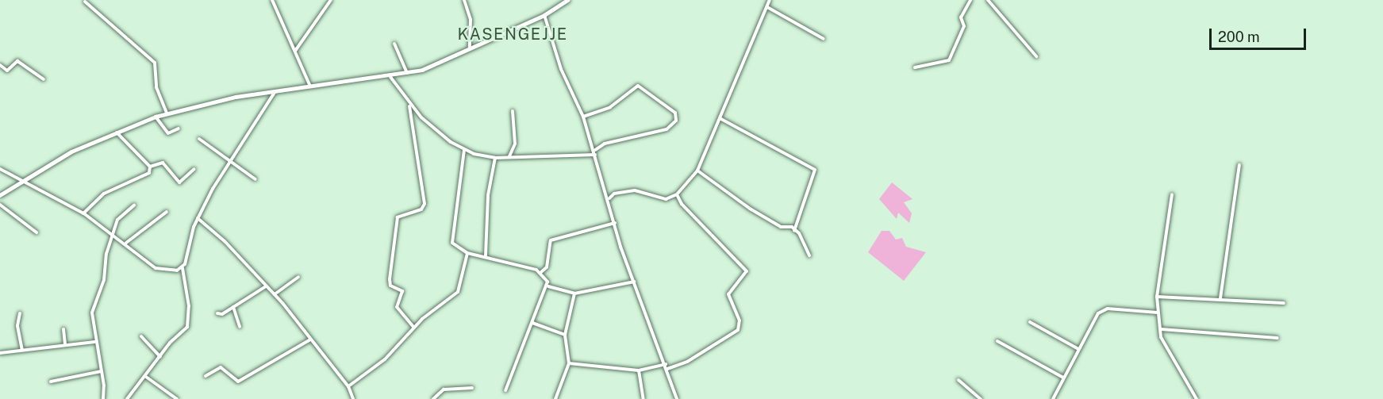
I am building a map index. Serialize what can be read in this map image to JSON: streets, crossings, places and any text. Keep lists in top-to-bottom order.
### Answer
{
  "districts": ["KASENGEJJE"],
  "scale_bar": "200 m"
}
